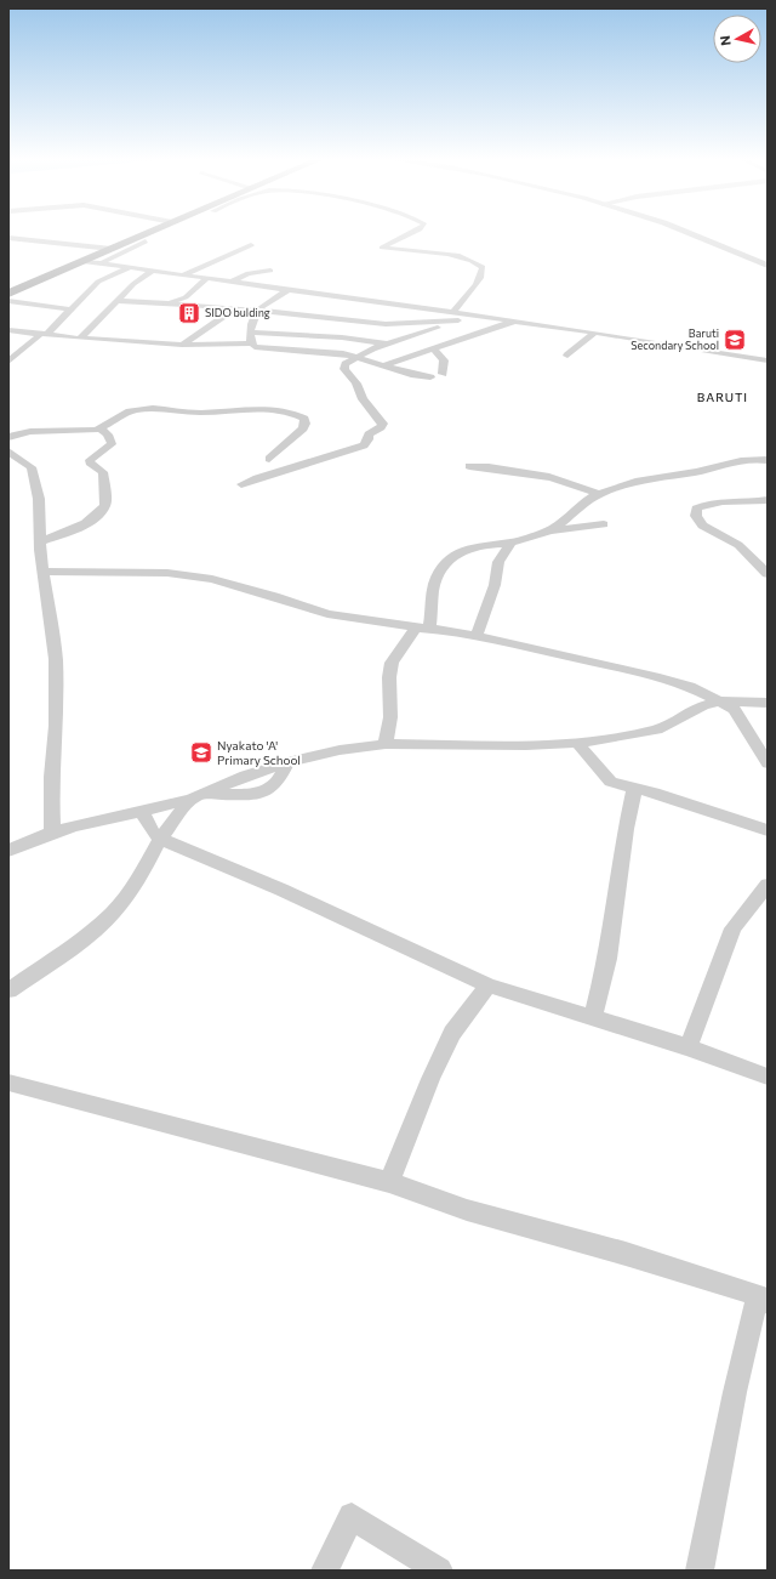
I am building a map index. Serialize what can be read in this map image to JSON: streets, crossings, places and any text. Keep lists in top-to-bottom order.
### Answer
{
  "districts": ["BARUTI"],
  "places": {
    "building": ["SIDO bulding"],
    "school or university": ["Baruti Secondary School", "Nyakato 'A' Primary School"]
  },
  "north": "left"
}
